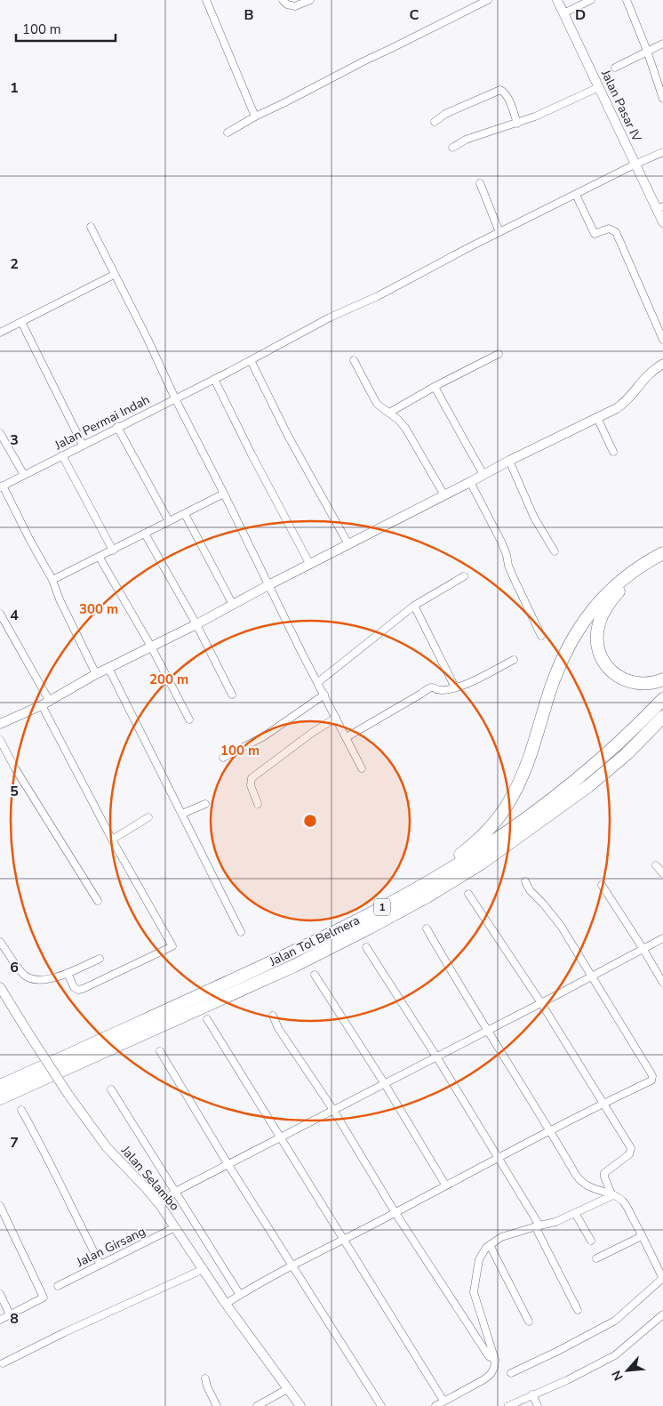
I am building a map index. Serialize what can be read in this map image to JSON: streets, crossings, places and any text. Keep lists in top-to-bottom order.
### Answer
{
  "streets": {
    "highway": ["1", "Jalan Tol Belmera"],
    "street": [
      "Jalan Pasar IV",
      "Jalan Permai Indah",
      "Jalan Selambo",
      "Jalan Girsang"
    ]
  },
  "crossings": [
    ["Jalan Pasar IV", "Jalan Permai Indah"],
    ["Jalan Selambo", "Jalan Girsang"]
  ],
  "scale_bar": "100 m",
  "north": "bottom left",
  "grid": {
    "columns": ["B", "C", "D"],
    "rows": [
      "1",
      "2",
      "3",
      "4",
      "5",
      "6",
      "7",
      "8"
    ]
  },
  "rings": ["300 m", "200 m", "100 m"]
}
